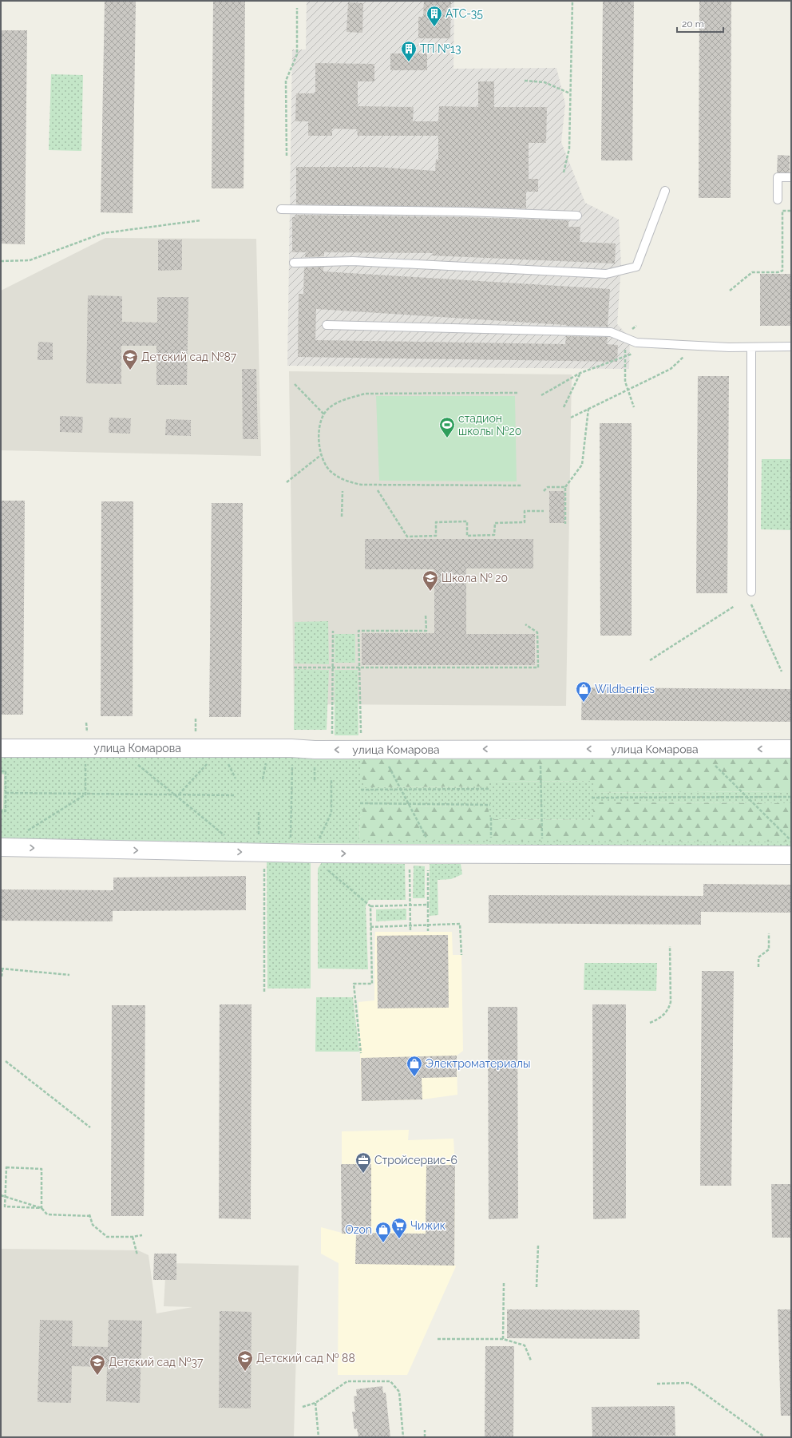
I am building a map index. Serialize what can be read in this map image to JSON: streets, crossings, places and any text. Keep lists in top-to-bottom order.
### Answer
{
  "streets": {
    "street": ["улица Комарова"]
  },
  "places": {
    "building": ["АТС-35", "ТП №13"],
    "school or university": [
      "Детский сад №87",
      "Школа № 20",
      "Детский сад № 88",
      "Детский сад №37"
    ],
    "sports": ["стадион школы №20"],
    "shop": ["Wildberries", "Электроматериалы", "Ozon"],
    "office": ["Стройсервис-6"],
    "supermarket": ["Чижик"]
  },
  "scale_bar": "20 m"
}
